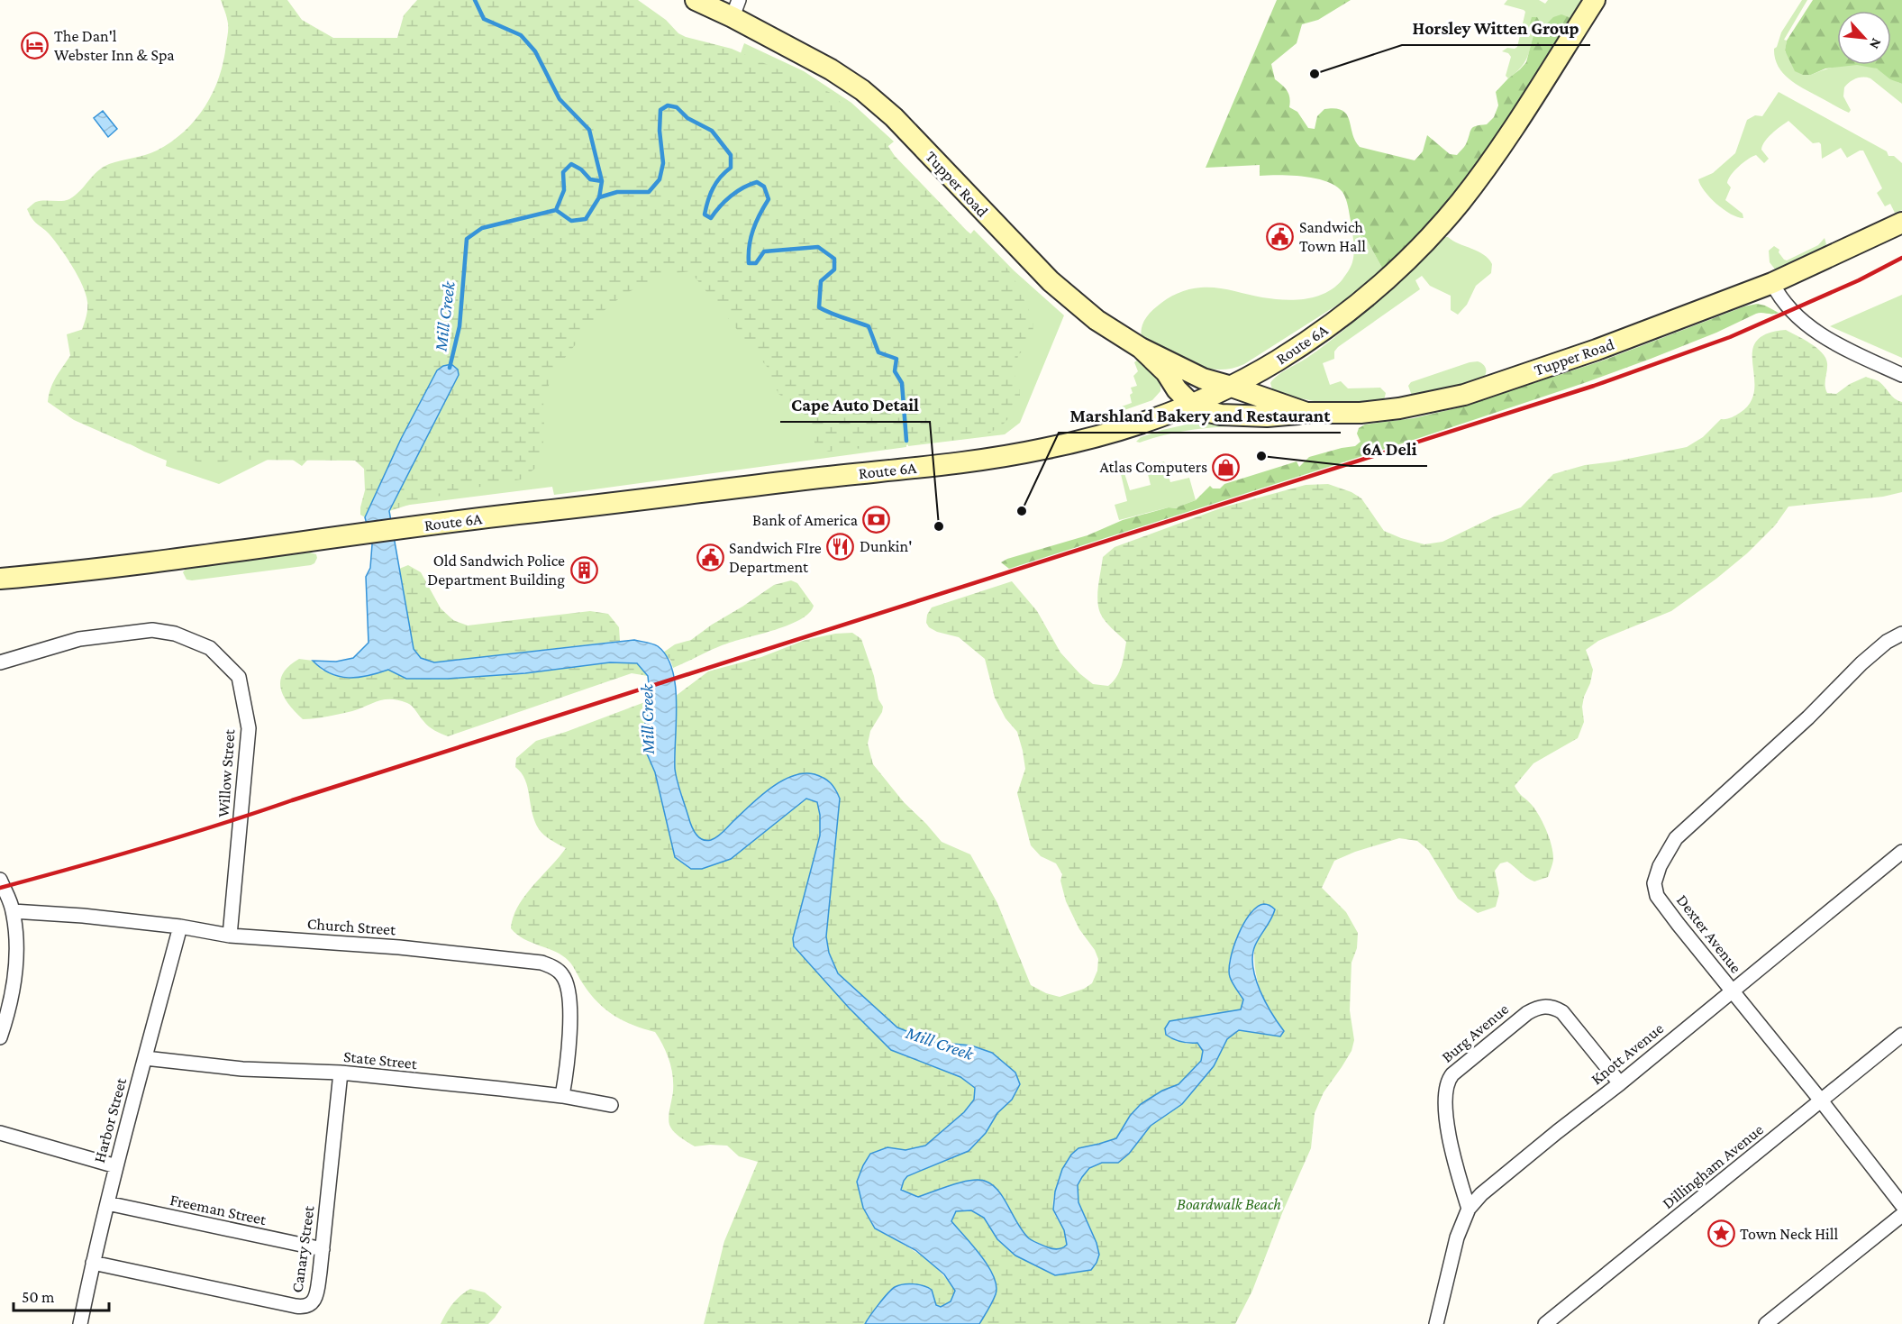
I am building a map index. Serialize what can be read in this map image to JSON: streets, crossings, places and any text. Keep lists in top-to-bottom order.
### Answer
{
  "streets": {
    "main road": ["Tupper Road", "Route 6A"],
    "street": [
      "Willow Street",
      "Church Street",
      "Dexter Avenue",
      "Burg Avenue",
      "Knott Avenue",
      "State Street",
      "Harbor Street",
      "Dillingham Avenue",
      "Freeman Street",
      "Canary Street"
    ]
  },
  "crossings": [
    ["Tupper Road", "Route 6A"],
    ["Willow Street", "Church Street"],
    ["Church Street", "State Street"],
    ["Church Street", "Harbor Street"],
    ["Dexter Avenue", "Knott Avenue"],
    ["Dexter Avenue", "Dillingham Avenue"],
    ["Burg Avenue", "Knott Avenue"],
    ["State Street", "Harbor Street"],
    ["State Street", "Canary Street"],
    ["Harbor Street", "Freeman Street"],
    ["Harbor Street", "Canary Street"],
    ["Freeman Street", "Canary Street"]
  ],
  "water": ["Mill Creek"],
  "parks": ["Boardwalk Beach"],
  "places": {
    "hotel": ["The Dan'l Webster Inn & Spa"],
    "other": [
      "Horsley Witten Group",
      "6A Deli",
      "Marshland Bakery and Restaurant",
      "Cape Auto Detail"
    ],
    "public building": ["Sandwich Town Hall", "Sandwich FIre Department"],
    "shop": ["Atlas Computers"],
    "bank": ["Bank of America"],
    "restaurant": ["Dunkin'"],
    "building": ["Old Sandwich Police Department Building"],
    "place": ["Town Neck Hill"]
  },
  "scale_bar": "50 m",
  "north": "bottom right"
}
